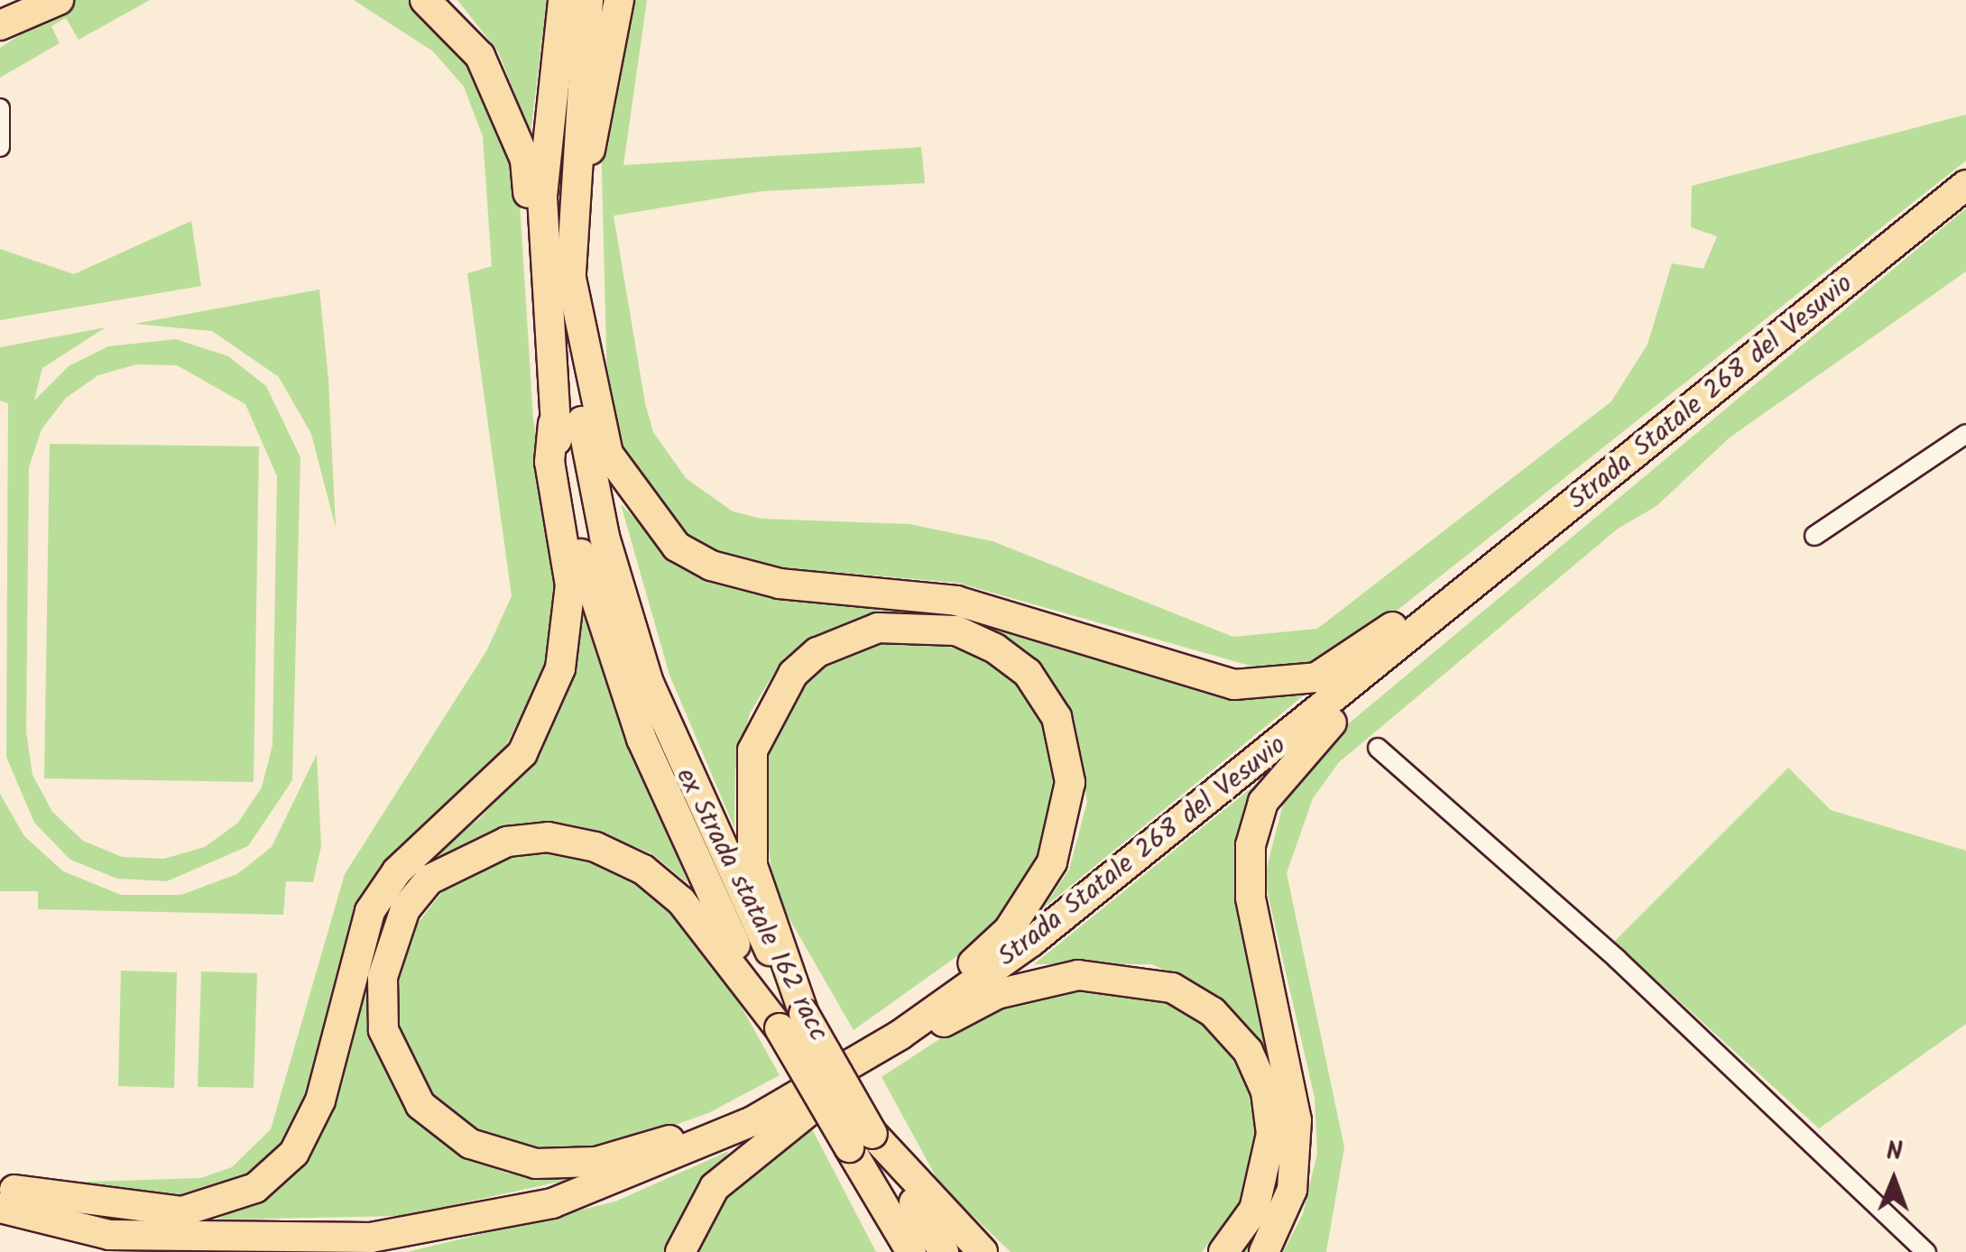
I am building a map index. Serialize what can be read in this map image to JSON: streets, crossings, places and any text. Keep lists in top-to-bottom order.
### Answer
{
  "streets": {
    "highway": ["Strada Statale 268 del Vesuvio", "ex Strada statale 162 racc"]
  },
  "north": "top"
}
